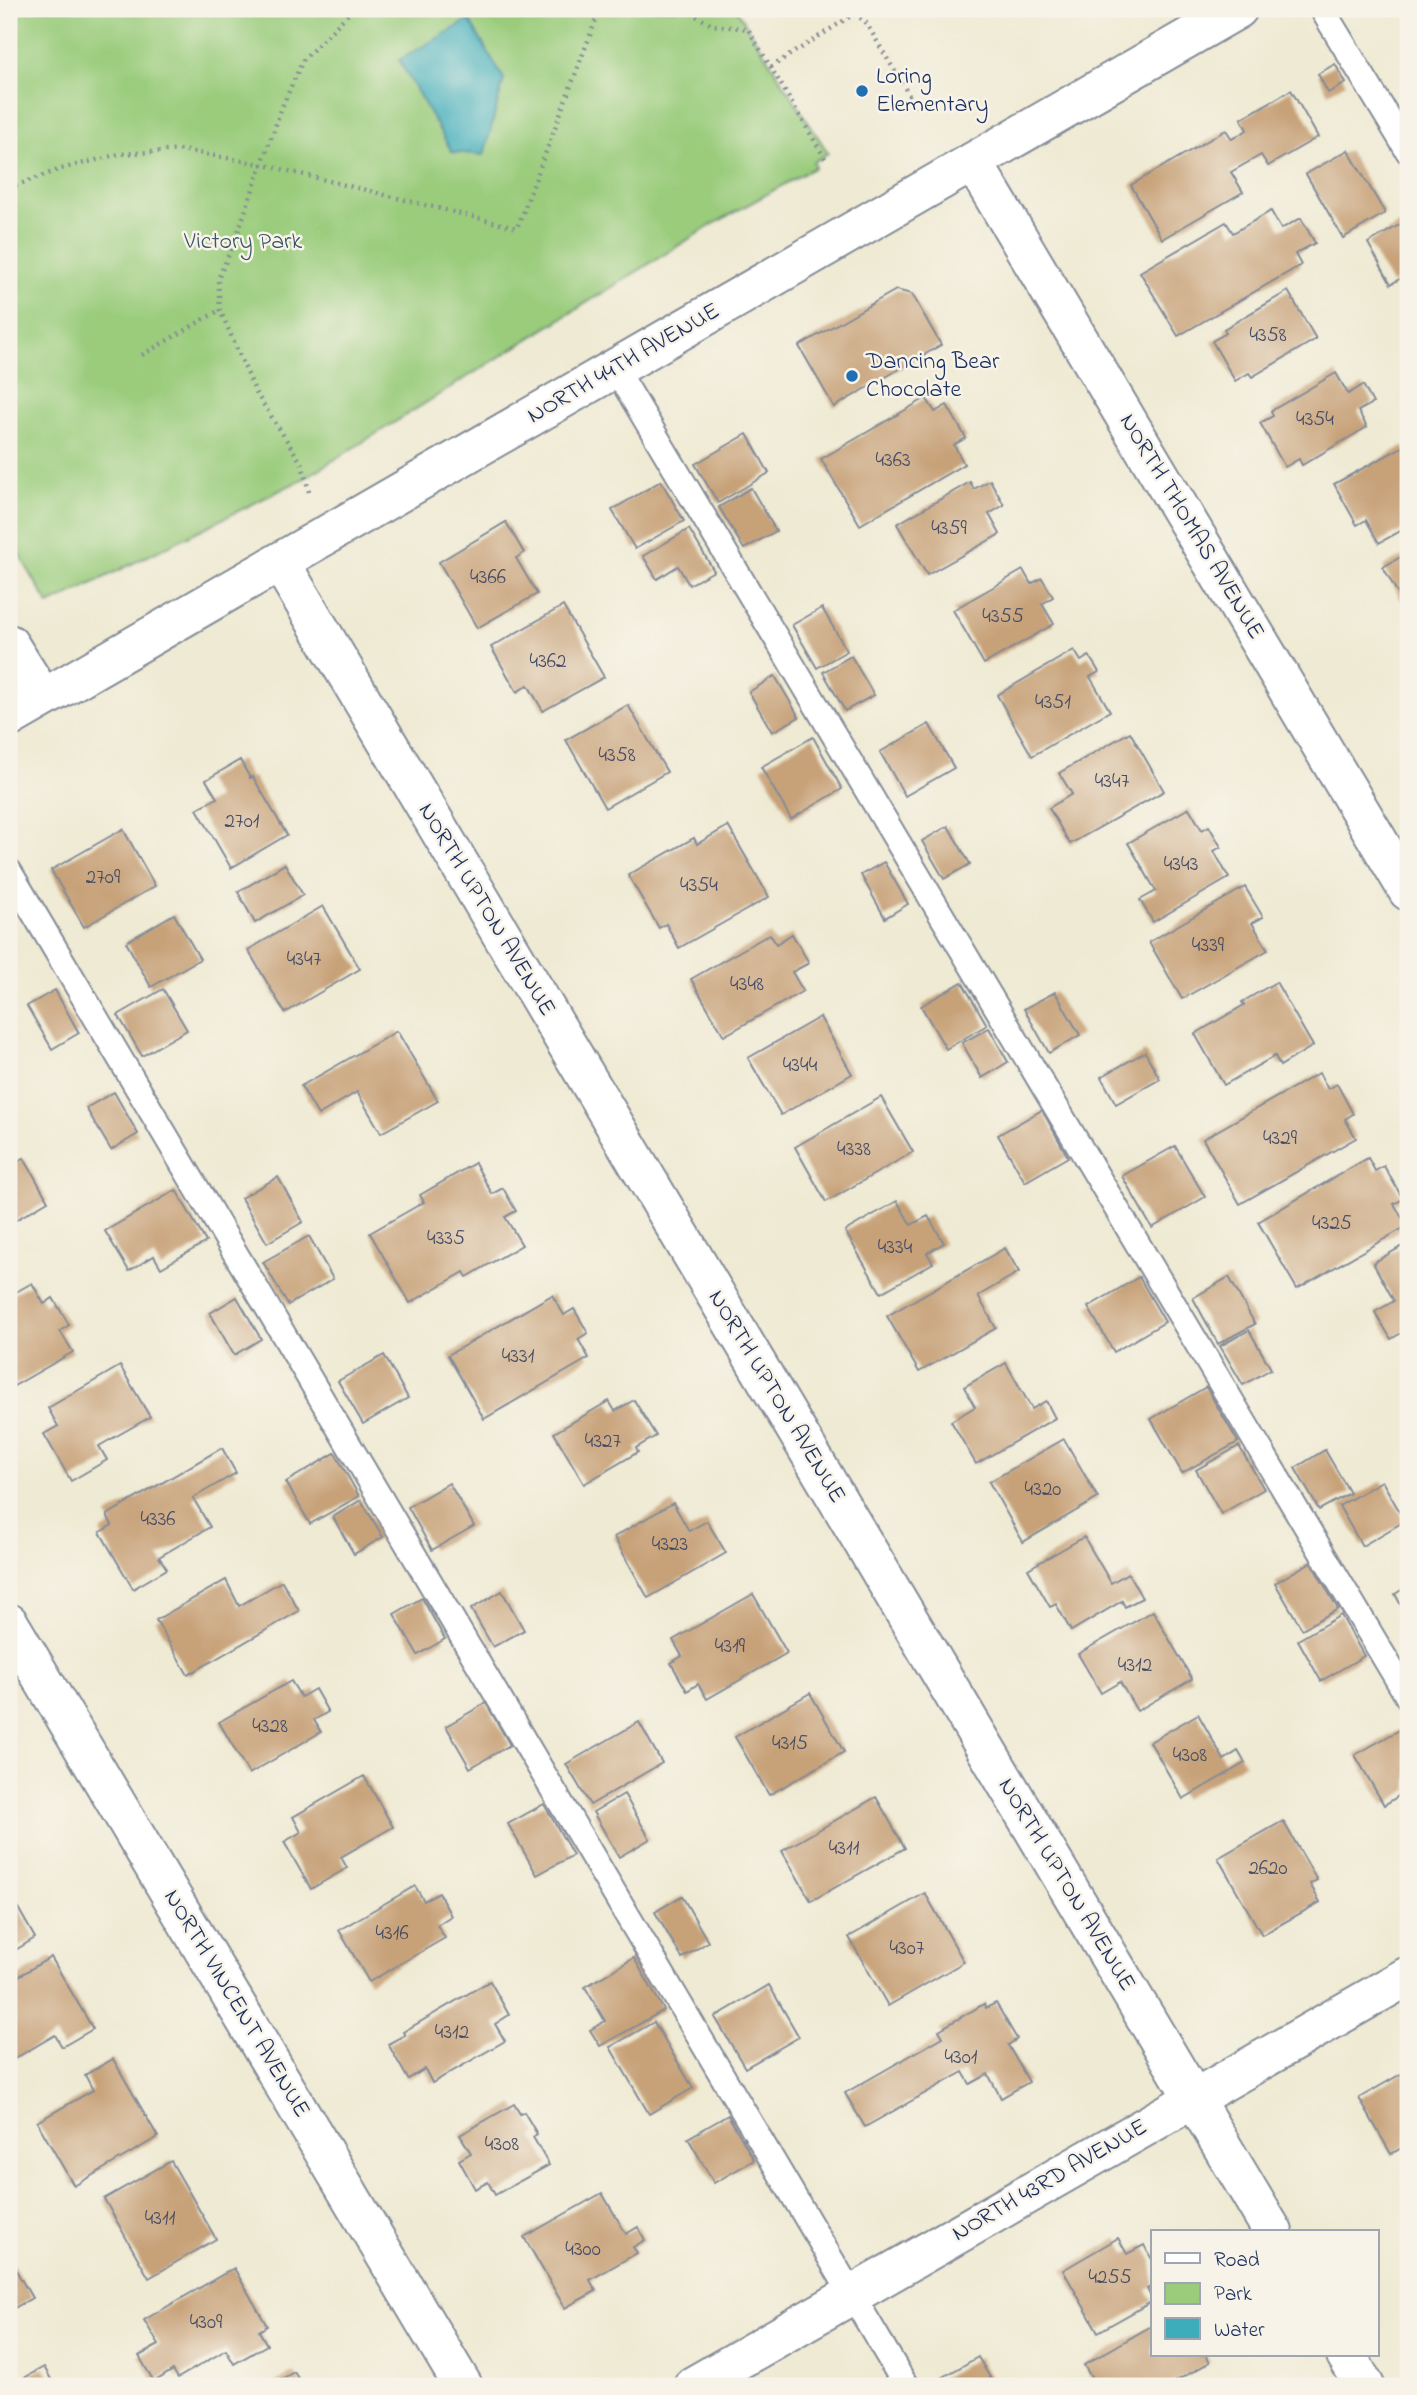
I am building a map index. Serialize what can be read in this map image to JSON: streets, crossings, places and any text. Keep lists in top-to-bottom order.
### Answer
{
  "streets": {
    "street": [
      "NORTH 44TH AVENUE",
      "NORTH THOMAS AVENUE",
      "NORTH UPTON AVENUE",
      "NORTH VINCENT AVENUE",
      "NORTH 43RD AVENUE"
    ]
  },
  "crossings": [
    ["NORTH 44TH AVENUE", "NORTH THOMAS AVENUE"],
    ["NORTH 44TH AVENUE", "NORTH UPTON AVENUE"],
    ["NORTH UPTON AVENUE", "NORTH 43RD AVENUE"]
  ],
  "parks": ["Victory Park"],
  "places": ["Loring Elementary", "Dancing Bear Chocolate"],
  "house_numbers": [
    "4358",
    "4354",
    "4363",
    "4359",
    "4366",
    "4355",
    "4362",
    "4351",
    "4358",
    "4347",
    "2701",
    "4343",
    "2709",
    "4354",
    "4339",
    "4347",
    "4348",
    "4344",
    "4329",
    "4338",
    "4325",
    "4335",
    "4334",
    "4331",
    "4327",
    "4320",
    "4336",
    "4323",
    "4319",
    "4312",
    "4328",
    "4315",
    "4308",
    "4311",
    "2620",
    "4316",
    "4307",
    "4312",
    "4301",
    "4308",
    "4311",
    "4300",
    "4255",
    "4309"
  ],
  "legend": ["Road", "Park", "Water"]
}
